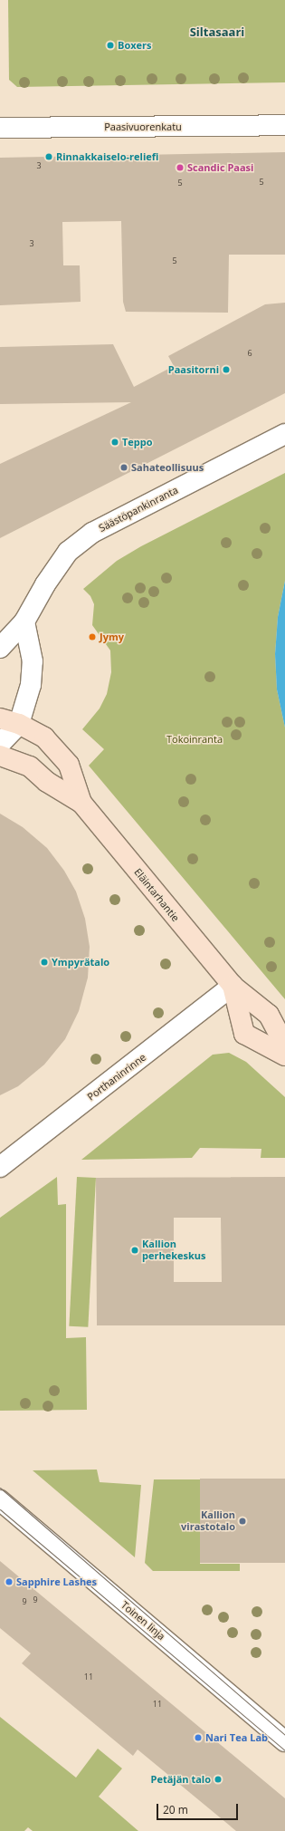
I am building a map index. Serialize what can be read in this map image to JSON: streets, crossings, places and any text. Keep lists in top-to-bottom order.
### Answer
{
  "streets": {
    "main road": ["Eläintarhantie"],
    "street": [
      "Paasivuorenkatu",
      "Säästöpankinranta",
      "Porthaninrinne",
      "Toinen linja"
    ]
  },
  "crossings": [
    ["Eläintarhantie", "Porthaninrinne"]
  ],
  "districts": ["Siltasaari"],
  "parks": ["Tokoinranta"],
  "places": [
    "Boxers",
    "Rinnakkaiselo-reliefi",
    "Scandic Paasi",
    "Paasitorni",
    "Teppo",
    "Sahateollisuus",
    "Jymy",
    "Ympyrätalo",
    "Kallion perhekeskus",
    "Kallion virastotalo",
    "Sapphire Lashes",
    "Nari Tea Lab",
    "Petäjän talo"
  ],
  "house_numbers": [
    "3",
    "5",
    "5",
    "3",
    "5",
    "6",
    "9",
    "9",
    "11",
    "11"
  ],
  "scale_bar": "20 m"
}
